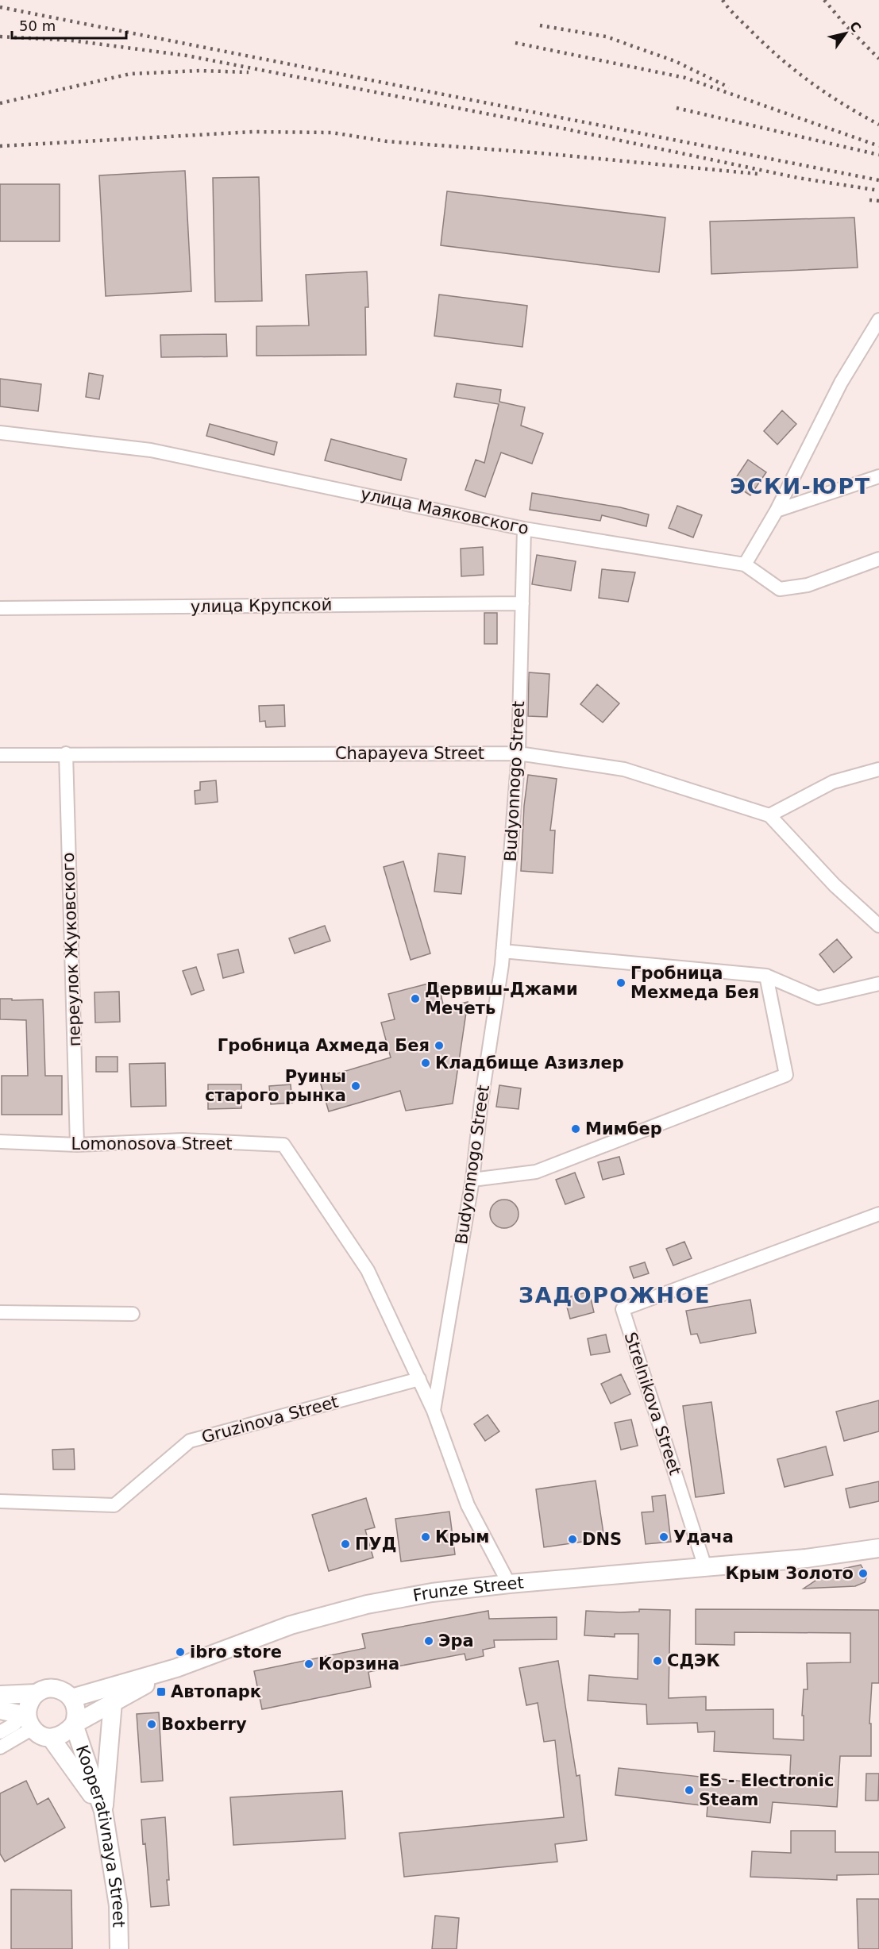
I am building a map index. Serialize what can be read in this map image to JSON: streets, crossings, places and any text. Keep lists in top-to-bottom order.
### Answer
{
  "streets": {
    "main road": ["Frunze Street", "Kooperativnaya Street"],
    "street": [
      "улица Маяковского",
      "улица Крупской",
      "Chapayeva Street",
      "Budyonnogo Street",
      "переулок Жуковского",
      "Lomonosova Street",
      "Strelnikova Street",
      "Gruzinova Street"
    ]
  },
  "crossings": [
    ["улица Маяковского", "Budyonnogo Street"],
    ["улица Крупской", "Budyonnogo Street"],
    ["Chapayeva Street", "Budyonnogo Street"],
    ["Chapayeva Street", "переулок Жуковского"],
    ["Budyonnogo Street", "Lomonosova Street"],
    ["Budyonnogo Street", "Frunze Street"],
    ["переулок Жуковского", "Lomonosova Street"],
    ["Lomonosova Street", "Gruzinova Street"],
    ["Strelnikova Street", "Frunze Street"],
    ["Frunze Street", "Kooperativnaya Street"]
  ],
  "districts": ["ЭСКИ-ЮРТ", "ЗАДОРОЖНОЕ"],
  "places": {
    "other": [
      "Гробница Мехмеда Бея",
      "Дервиш-Джами Мечеть",
      "Гробница Ахмеда Бея",
      "Кладбище Азизлер",
      "Руины старого рынка",
      "Мимбер",
      "Крым",
      "Удача",
      "DNS",
      "ПУД",
      "Крым Золото",
      "Эра",
      "ibro store",
      "СДЭК",
      "Корзина",
      "Boxberry",
      "ES - Electronic Steam"
    ],
    "transit": ["Автопарк"]
  },
  "scale_bar": "50 m",
  "north": "top right"
}
